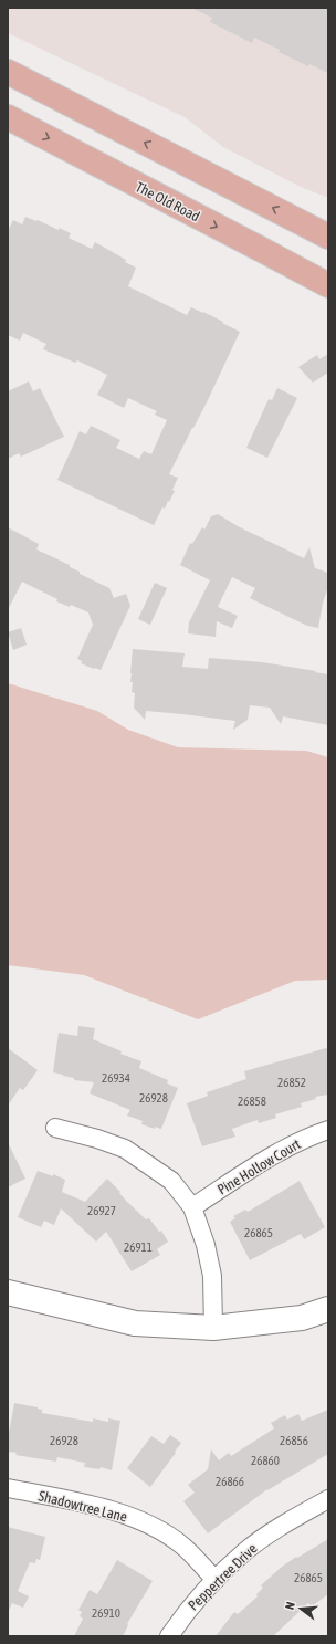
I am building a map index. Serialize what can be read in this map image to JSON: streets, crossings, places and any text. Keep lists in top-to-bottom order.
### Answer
{
  "streets": {
    "main road": ["The Old Road"],
    "street": ["Pine Hollow Court", "Shadowtree Lane", "Peppertree Drive"]
  },
  "crossings": [
    ["Shadowtree Lane", "Peppertree Drive"]
  ],
  "house_numbers": [
    "26934",
    "26852",
    "26928",
    "26858",
    "26927",
    "26865",
    "26911",
    "26928",
    "26856",
    "26860",
    "26866",
    "26865",
    "26910"
  ],
  "north": "left"
}
